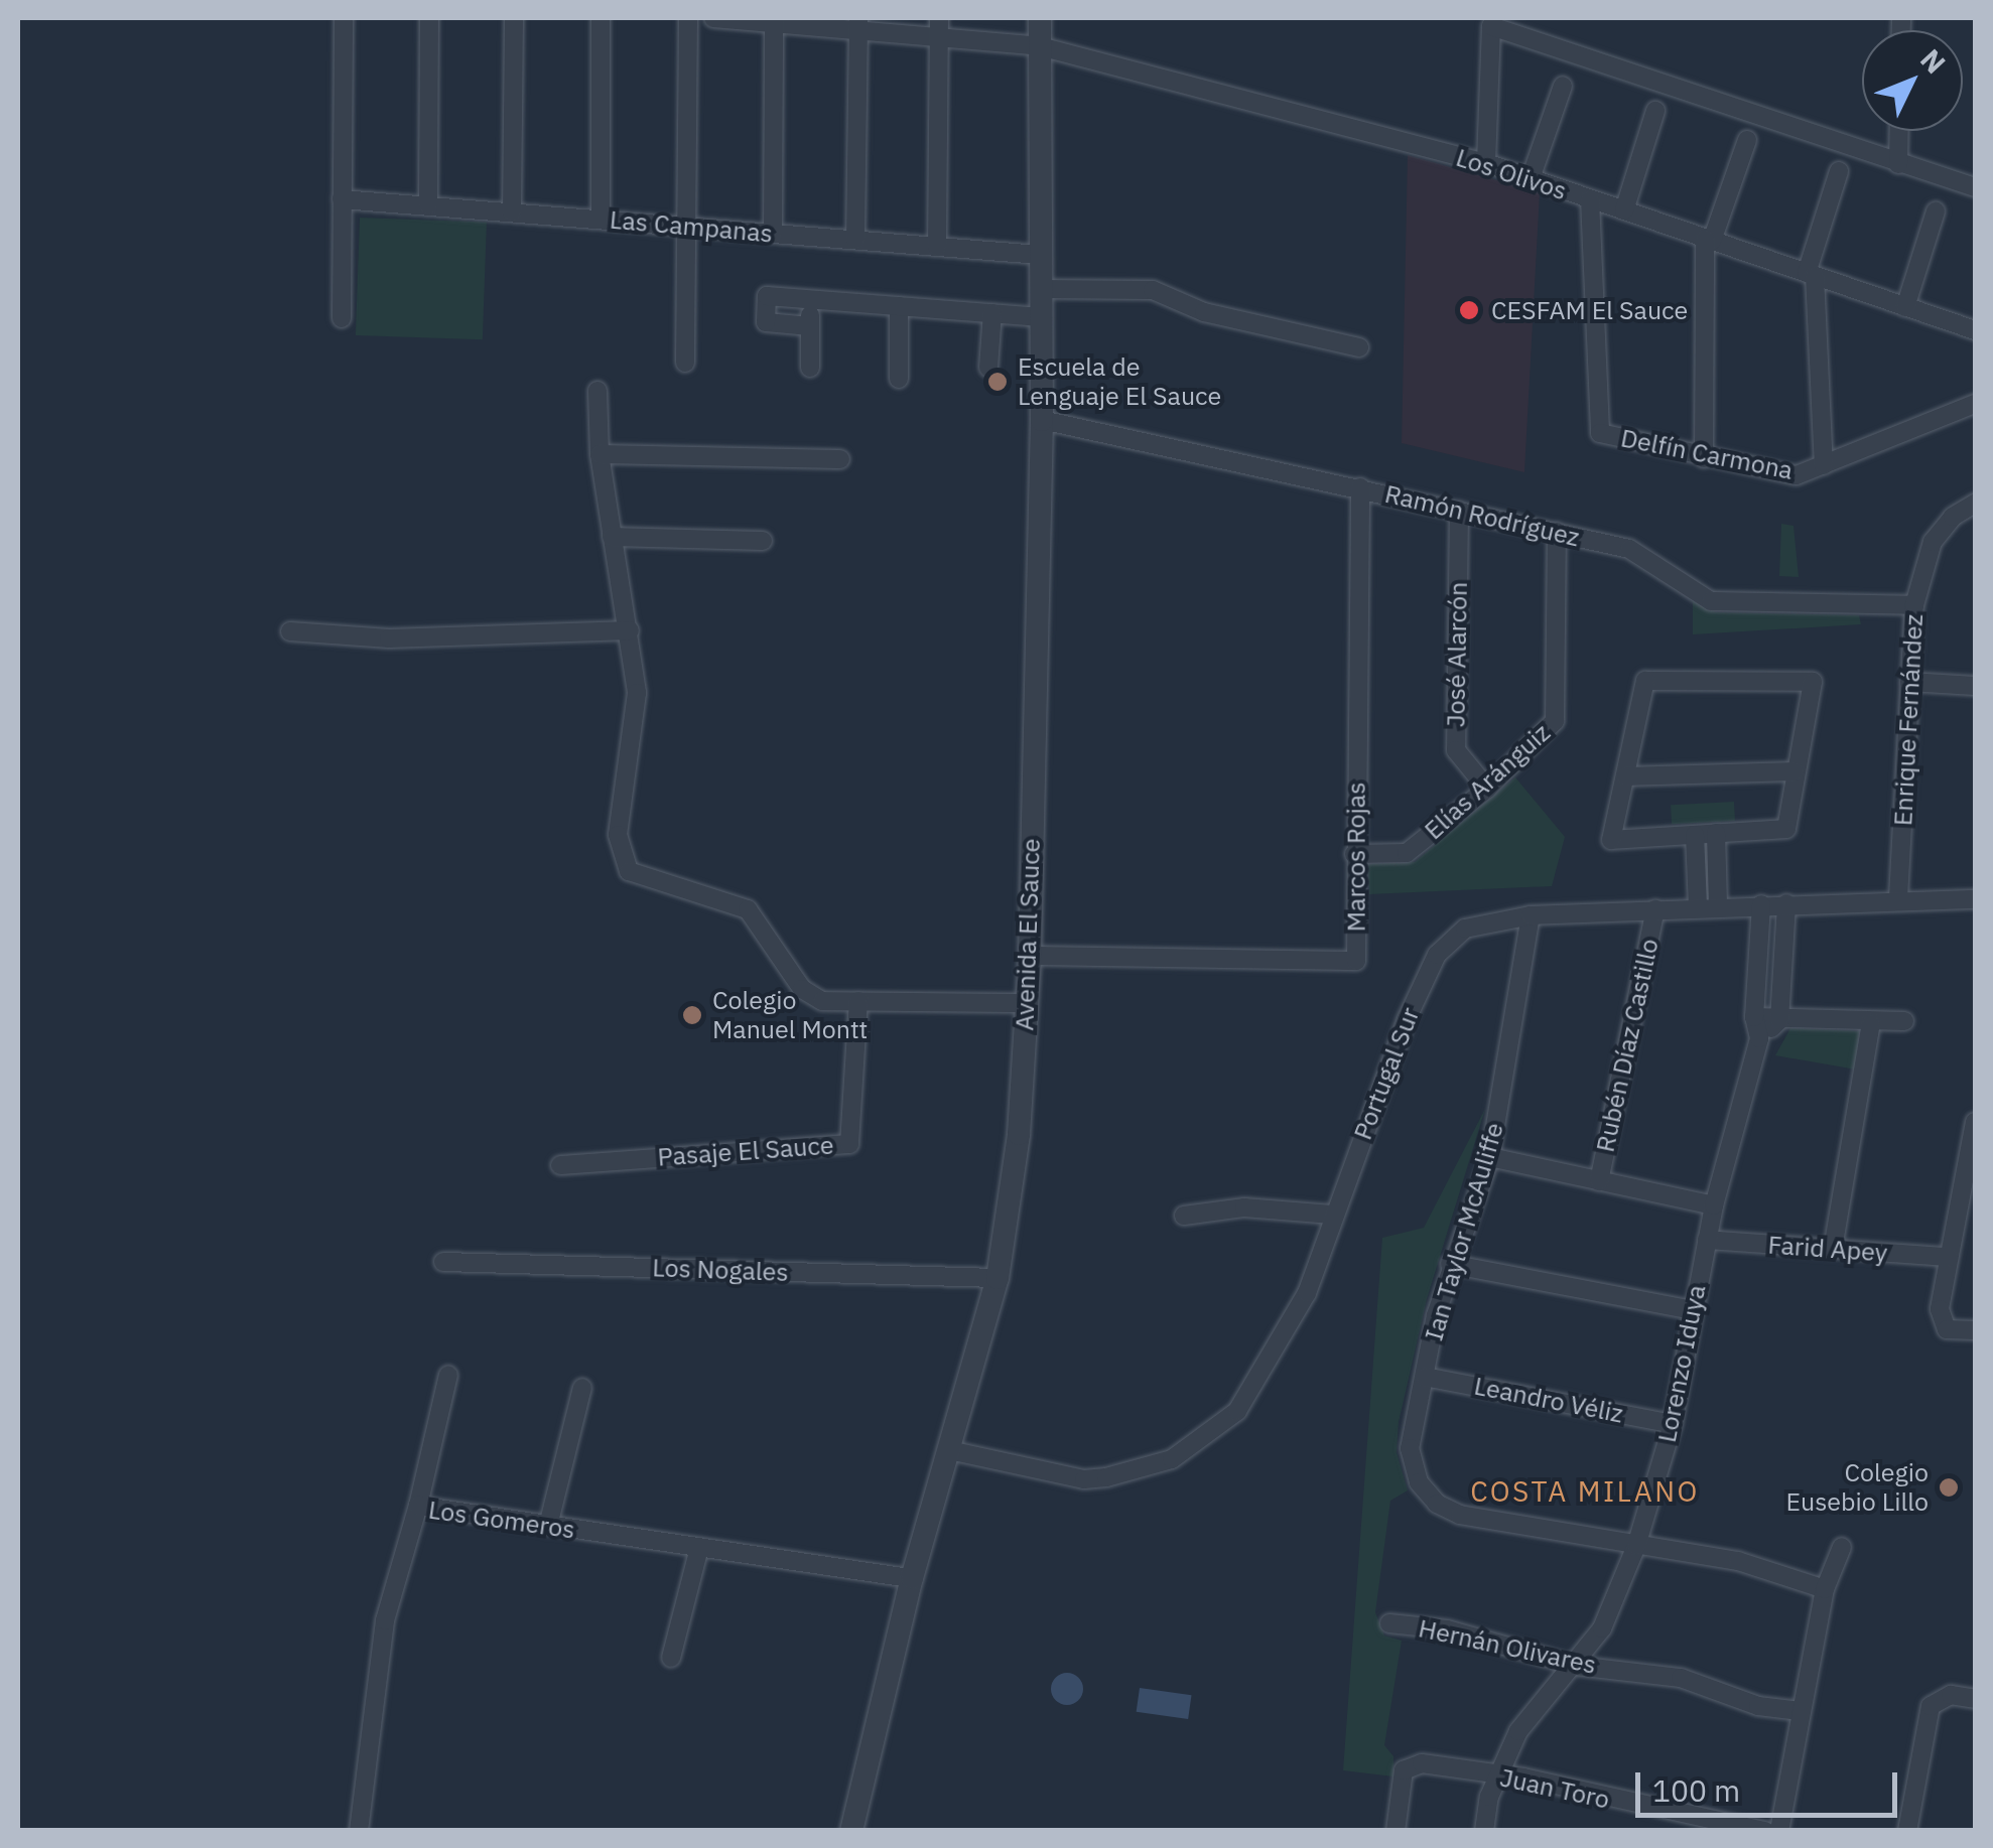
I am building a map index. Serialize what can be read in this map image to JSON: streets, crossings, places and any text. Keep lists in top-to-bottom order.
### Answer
{
  "streets": {
    "street": [
      "Los Olivos",
      "Las Campanas",
      "Delfín Carmona",
      "Ramón Rodríguez",
      "José Alarcón",
      "Enrique Fernández",
      "Elías Aránguiz",
      "Marcos Rojas",
      "Avenida El Sauce",
      "Rubén Díaz Castillo",
      "Portugal Sur",
      "Pasaje El Sauce",
      "Ian Taylor McAuliffe",
      "Farid Apey",
      "Los Nogales",
      "Lorenzo Iduya",
      "Leandro Véliz",
      "Los Gomeros",
      "Hernán Olivares",
      "Juan Toro"
    ]
  },
  "crossings": [
    ["Los Olivos", "Delfín Carmona"],
    ["Los Olivos", "Avenida El Sauce"],
    ["Las Campanas", "Avenida El Sauce"],
    ["Ramón Rodríguez", "José Alarcón"],
    ["Ramón Rodríguez", "Enrique Fernández"],
    ["Ramón Rodríguez", "Elías Aránguiz"],
    ["Ramón Rodríguez", "Marcos Rojas"],
    ["Ramón Rodríguez", "Avenida El Sauce"],
    ["José Alarcón", "Elías Aránguiz"],
    ["Enrique Fernández", "Portugal Sur"],
    ["Elías Aránguiz", "Marcos Rojas"],
    ["Marcos Rojas", "Avenida El Sauce"],
    ["Avenida El Sauce", "Portugal Sur"],
    ["Avenida El Sauce", "Los Nogales"],
    ["Avenida El Sauce", "Los Gomeros"],
    ["Rubén Díaz Castillo", "Portugal Sur"],
    ["Portugal Sur", "Ian Taylor McAuliffe"],
    ["Portugal Sur", "Lorenzo Iduya"],
    ["Ian Taylor McAuliffe", "Lorenzo Iduya"],
    ["Ian Taylor McAuliffe", "Leandro Véliz"],
    ["Farid Apey", "Lorenzo Iduya"],
    ["Lorenzo Iduya", "Leandro Véliz"],
    ["Lorenzo Iduya", "Hernán Olivares"],
    ["Lorenzo Iduya", "Juan Toro"]
  ],
  "districts": ["COSTA MILANO"],
  "places": [
    "CESFAM El Sauce",
    "Escuela de Lenguaje El Sauce",
    "Colegio Manuel Montt",
    "Colegio Eusebio Lillo"
  ],
  "scale_bar": "100 m",
  "north": "top right"
}
